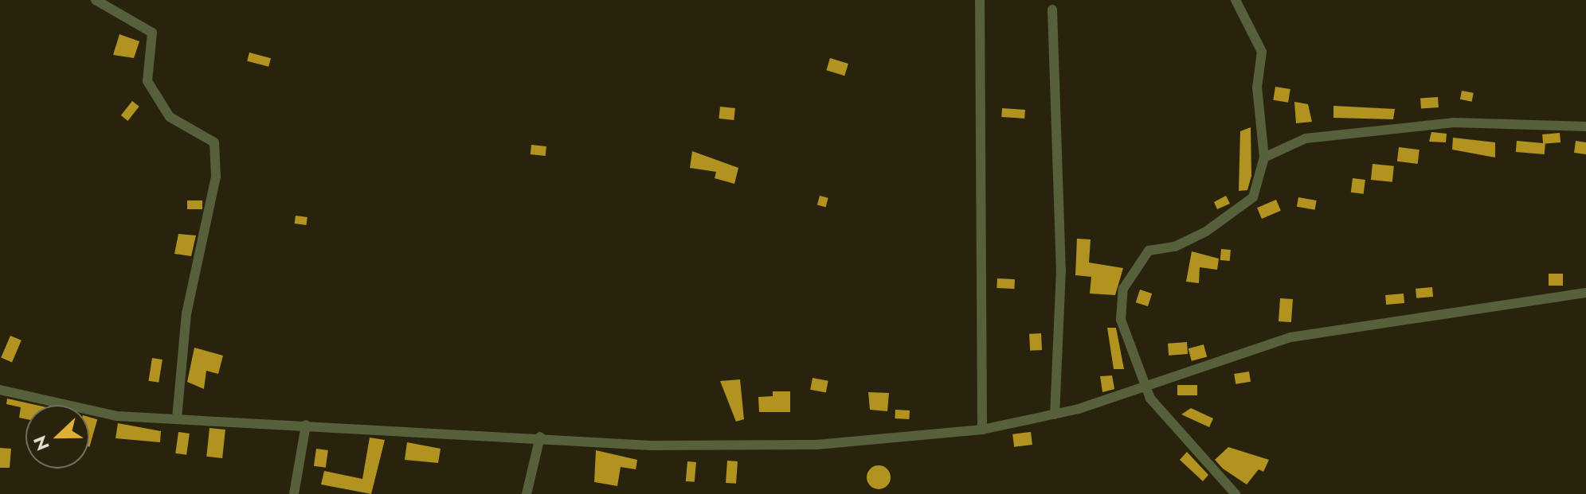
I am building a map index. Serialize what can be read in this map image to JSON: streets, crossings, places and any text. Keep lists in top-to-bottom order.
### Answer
{
  "north": "left"
}
